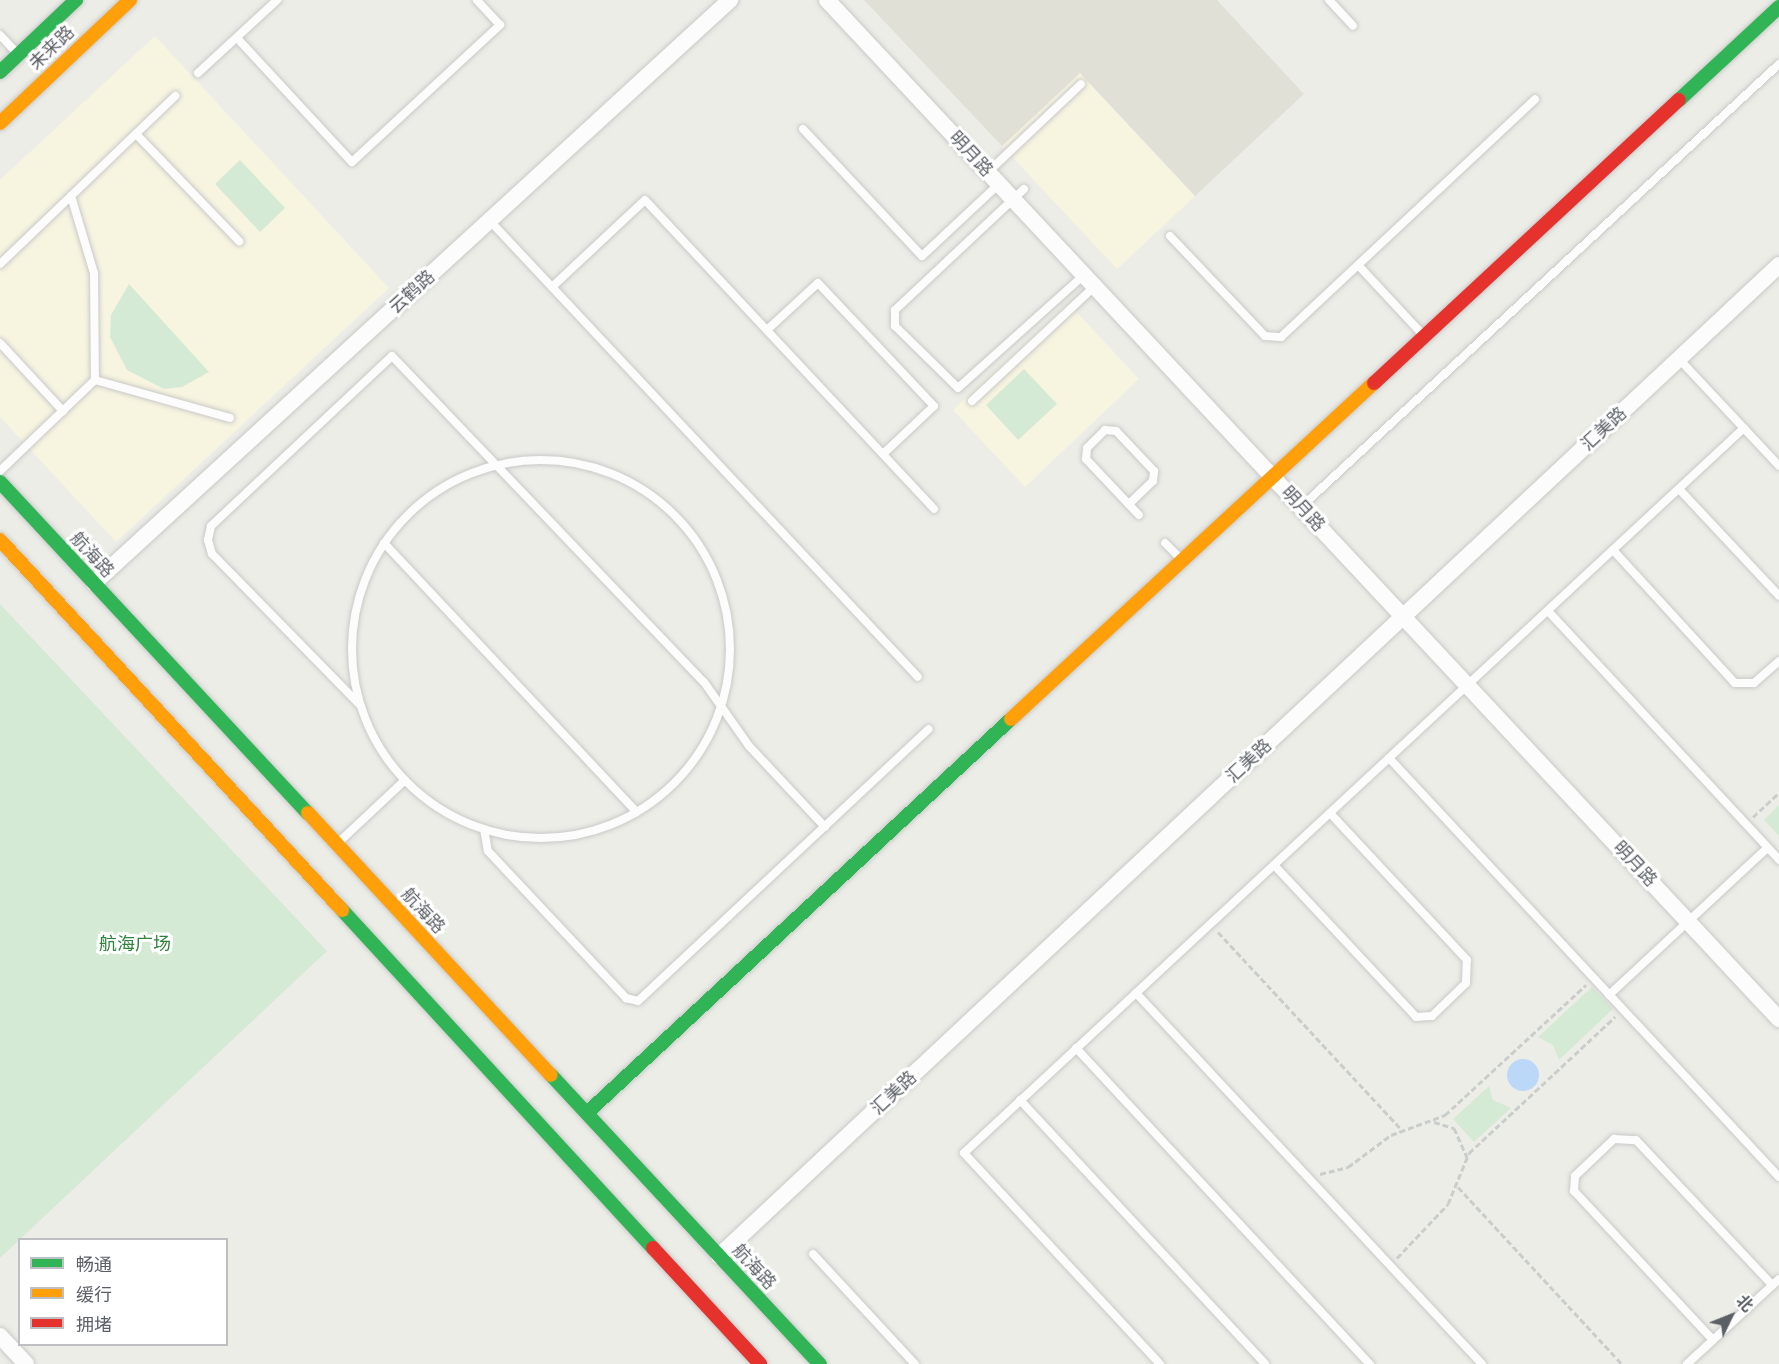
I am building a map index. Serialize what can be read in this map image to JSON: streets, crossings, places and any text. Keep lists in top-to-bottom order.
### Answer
{
  "streets": {
    "main road": ["未来路", "航海路"],
    "street": ["明月路", "云鹤路", "汇美路"]
  },
  "crossings": [
    ["明月路", "汇美路"],
    ["云鹤路", "航海路"],
    ["汇美路", "航海路"]
  ],
  "parks": ["航海广场"],
  "legend": ["畅通", "缓行", "拥堵"],
  "north": "top right"
}
